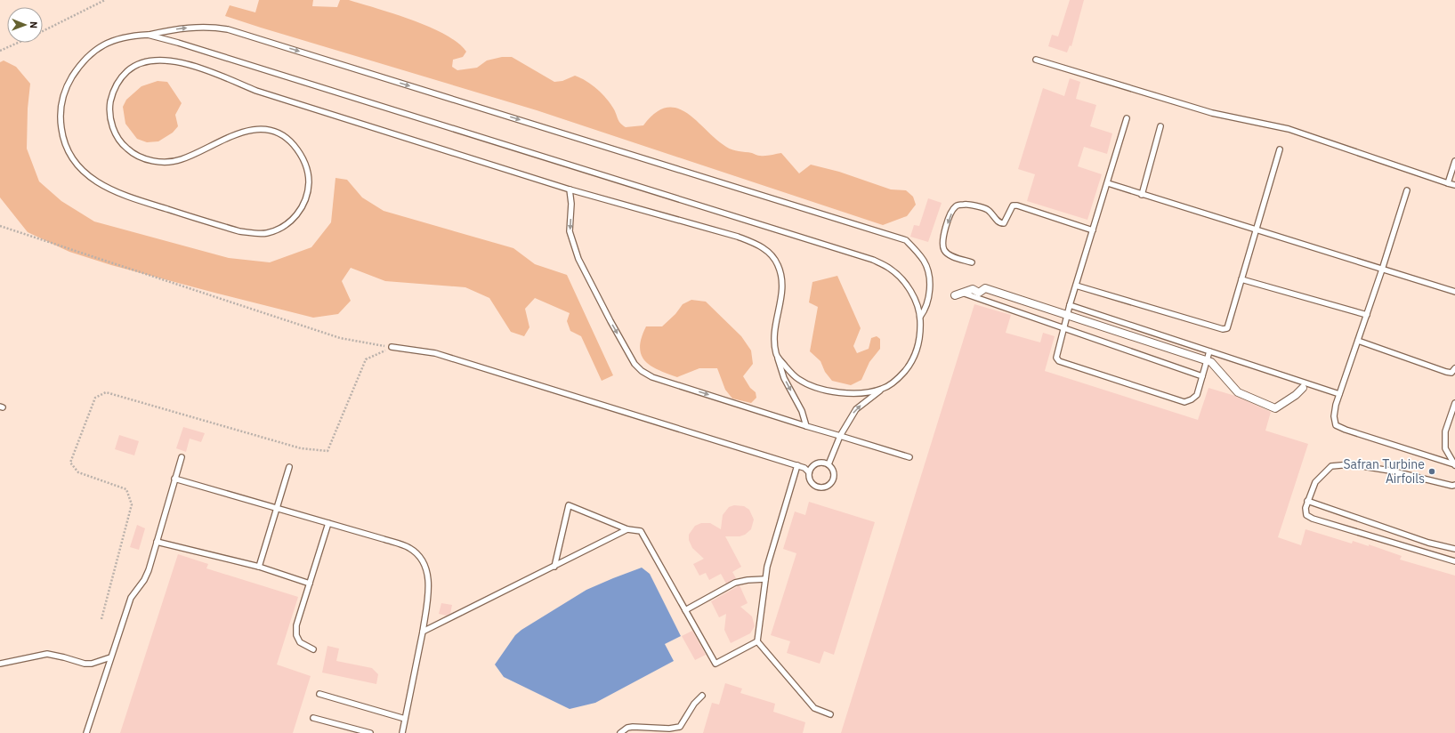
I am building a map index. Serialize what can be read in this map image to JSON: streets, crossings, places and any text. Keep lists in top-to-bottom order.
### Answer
{
  "places": ["Safran Turbine Airfoils"],
  "north": "right"
}
